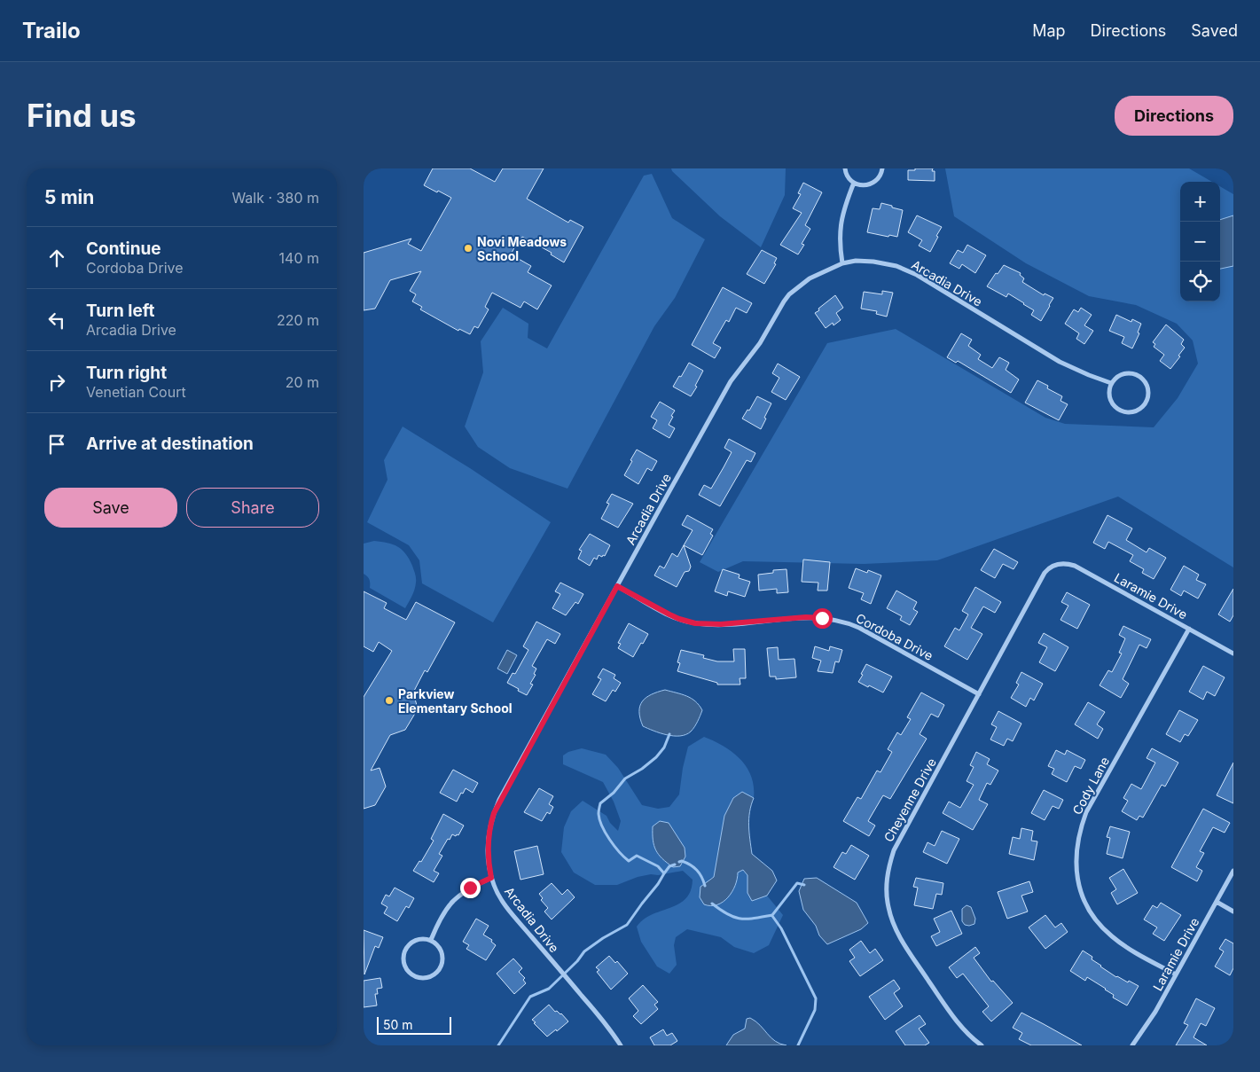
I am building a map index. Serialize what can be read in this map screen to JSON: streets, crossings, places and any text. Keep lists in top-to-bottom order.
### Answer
{
  "streets": {
    "street": [
      "Arcadia Drive",
      "Laramie Drive",
      "Cordoba Drive",
      "Cody Lane",
      "Cheyenne Drive"
    ]
  },
  "crossings": [
    ["Arcadia Drive", "Cordoba Drive"],
    ["Laramie Drive", "Cody Lane"],
    ["Laramie Drive", "Cheyenne Drive"],
    ["Cordoba Drive", "Cheyenne Drive"]
  ],
  "places": ["Novi Meadows School", "Parkview Elementary School"],
  "scale_bar": "50 m",
  "page": {
    "header": "Trailo",
    "nav": ["Map", "Directions", "Saved"],
    "buttons": [
      "Directions",
      ["Save", "Share"]
    ],
    "title": "Find us",
    "heading": ["5 min", "Walk · 380 m"],
    "map_buttons": ["+", "−"],
    "list": [
      ["Continue", "Cordoba Drive", "140 m"],
      ["Turn left", "Arcadia Drive", "220 m"],
      ["Turn right", "Venetian Court", "20 m"],
      "Arrive at destination"
    ],
    "scale": "50 m"
  }
}
